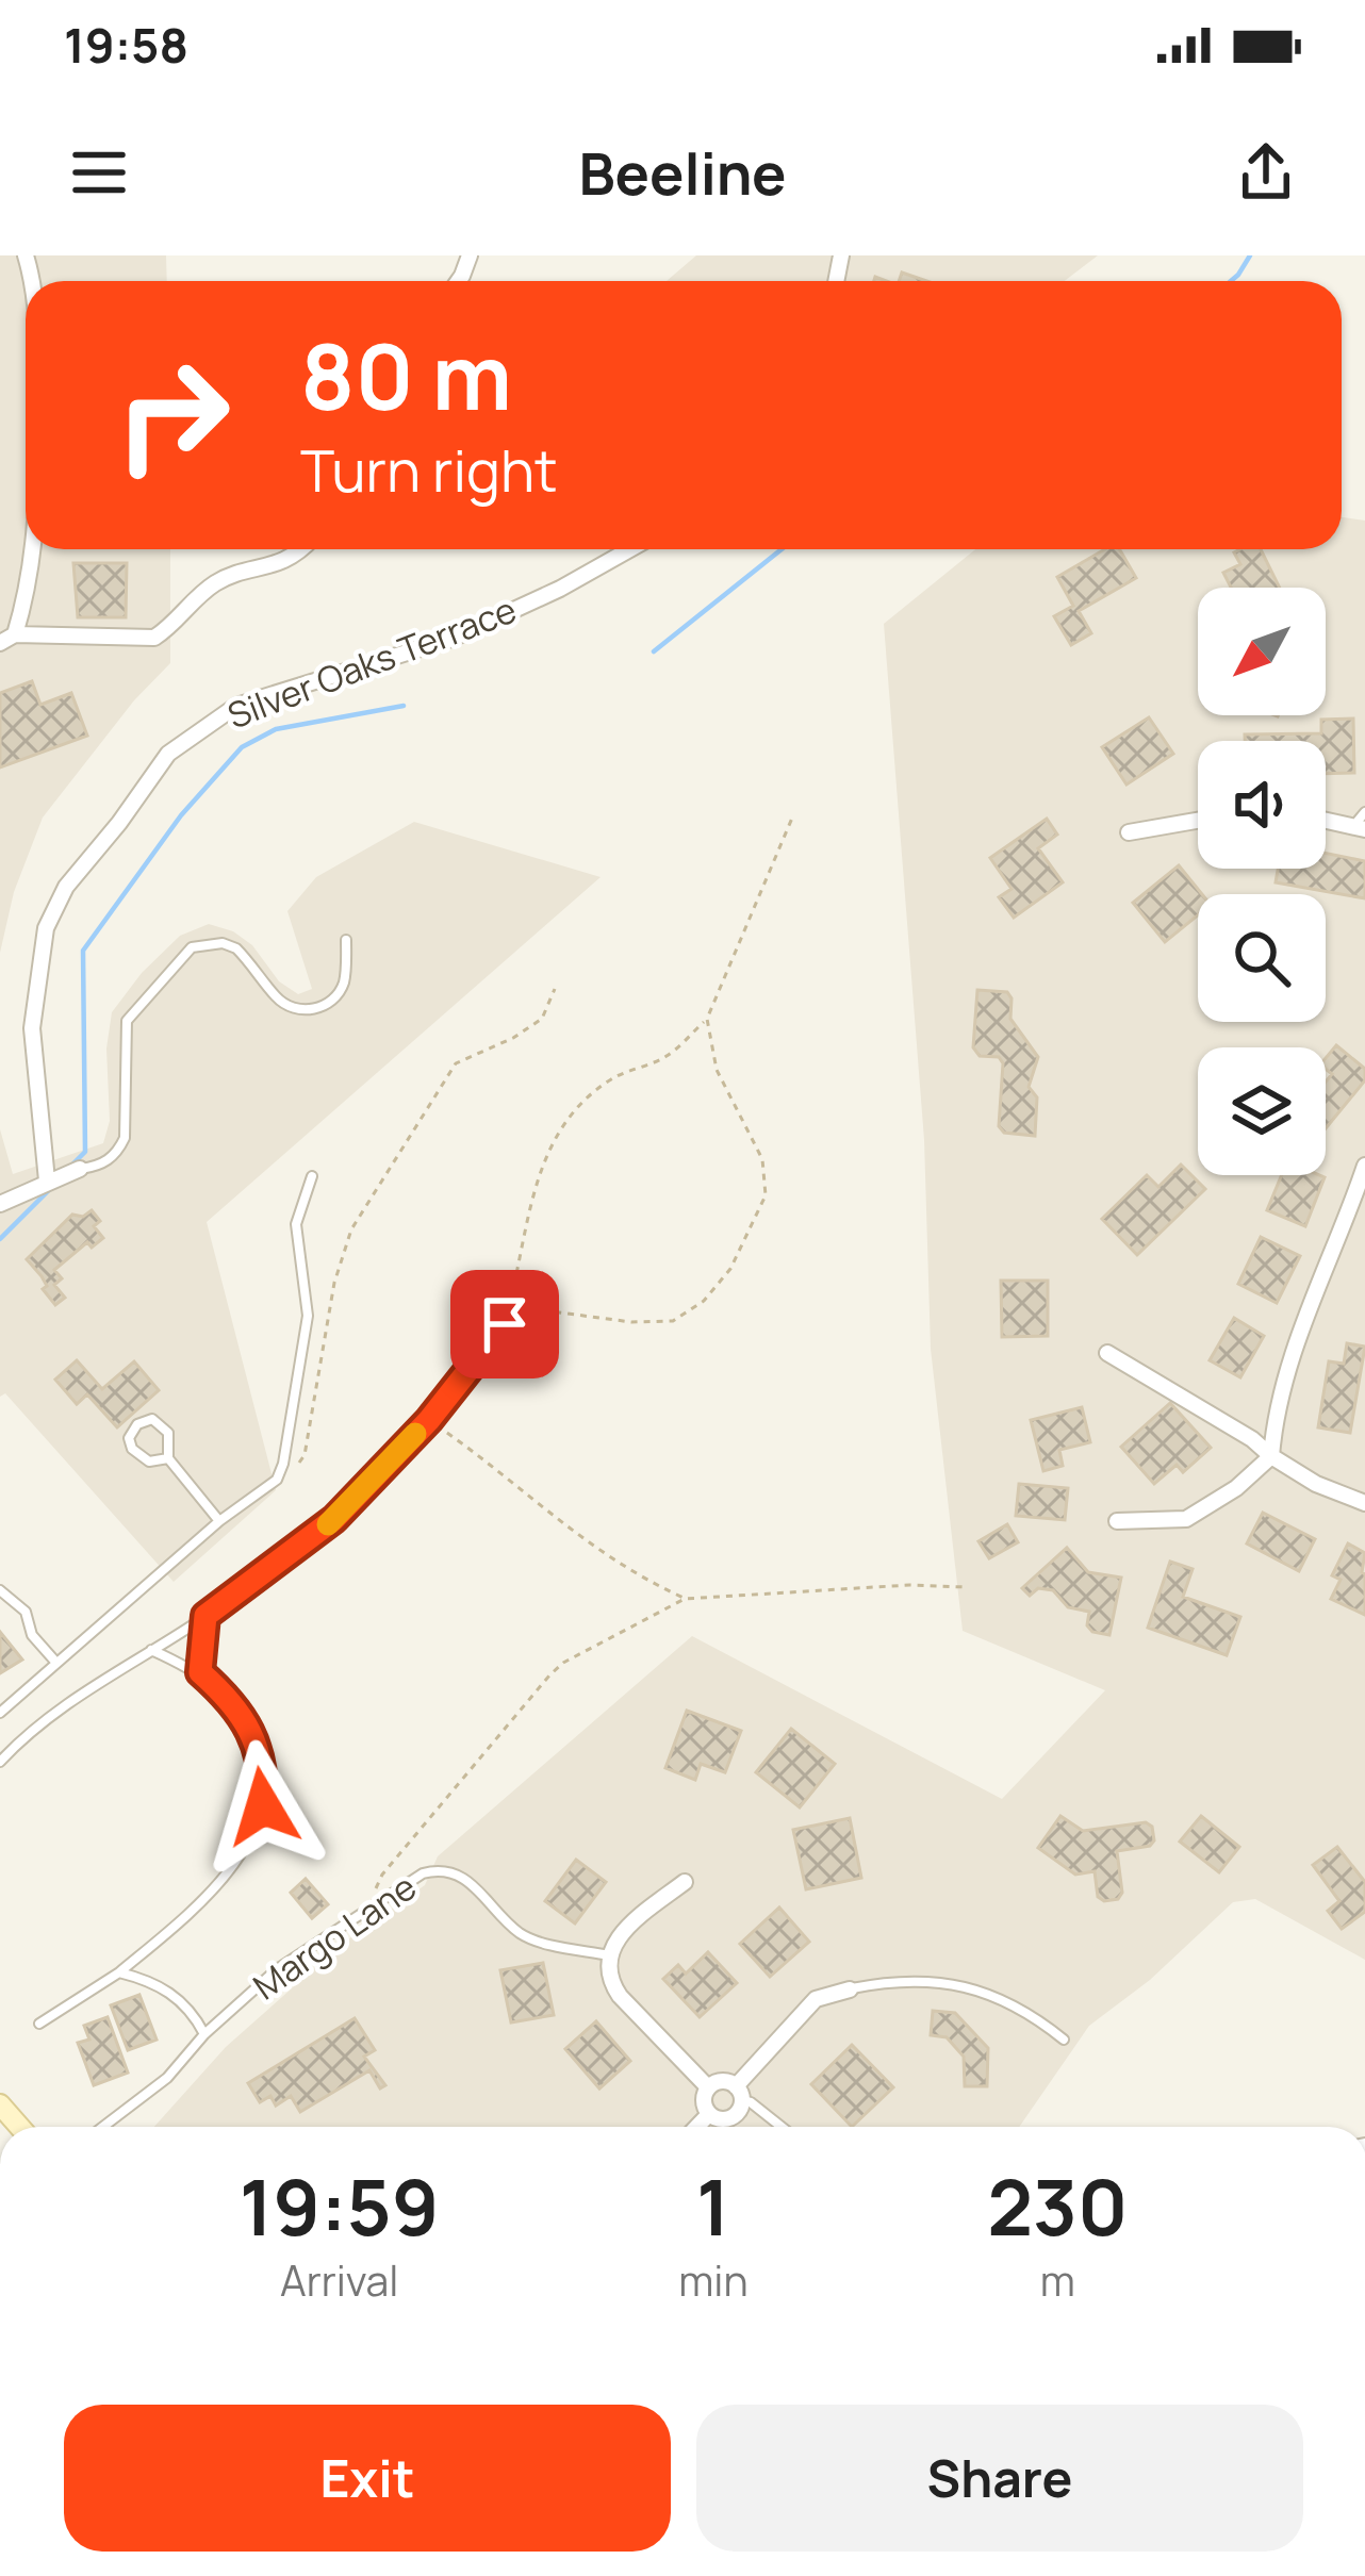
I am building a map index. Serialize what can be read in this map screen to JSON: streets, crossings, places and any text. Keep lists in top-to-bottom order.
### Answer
{
  "streets": {
    "street": ["Silver Oaks Terrace"],
    "lane": ["Margo Lane"]
  },
  "north": "bottom left",
  "page": {
    "status": "19:58",
    "header": "Beeline",
    "turn": ["80 m", "Turn right"],
    "eta": [
      "19:59",
      "Arrival",
      "1",
      "min",
      "230",
      "m"
    ],
    "buttons": ["Exit", "Share"]
  }
}
